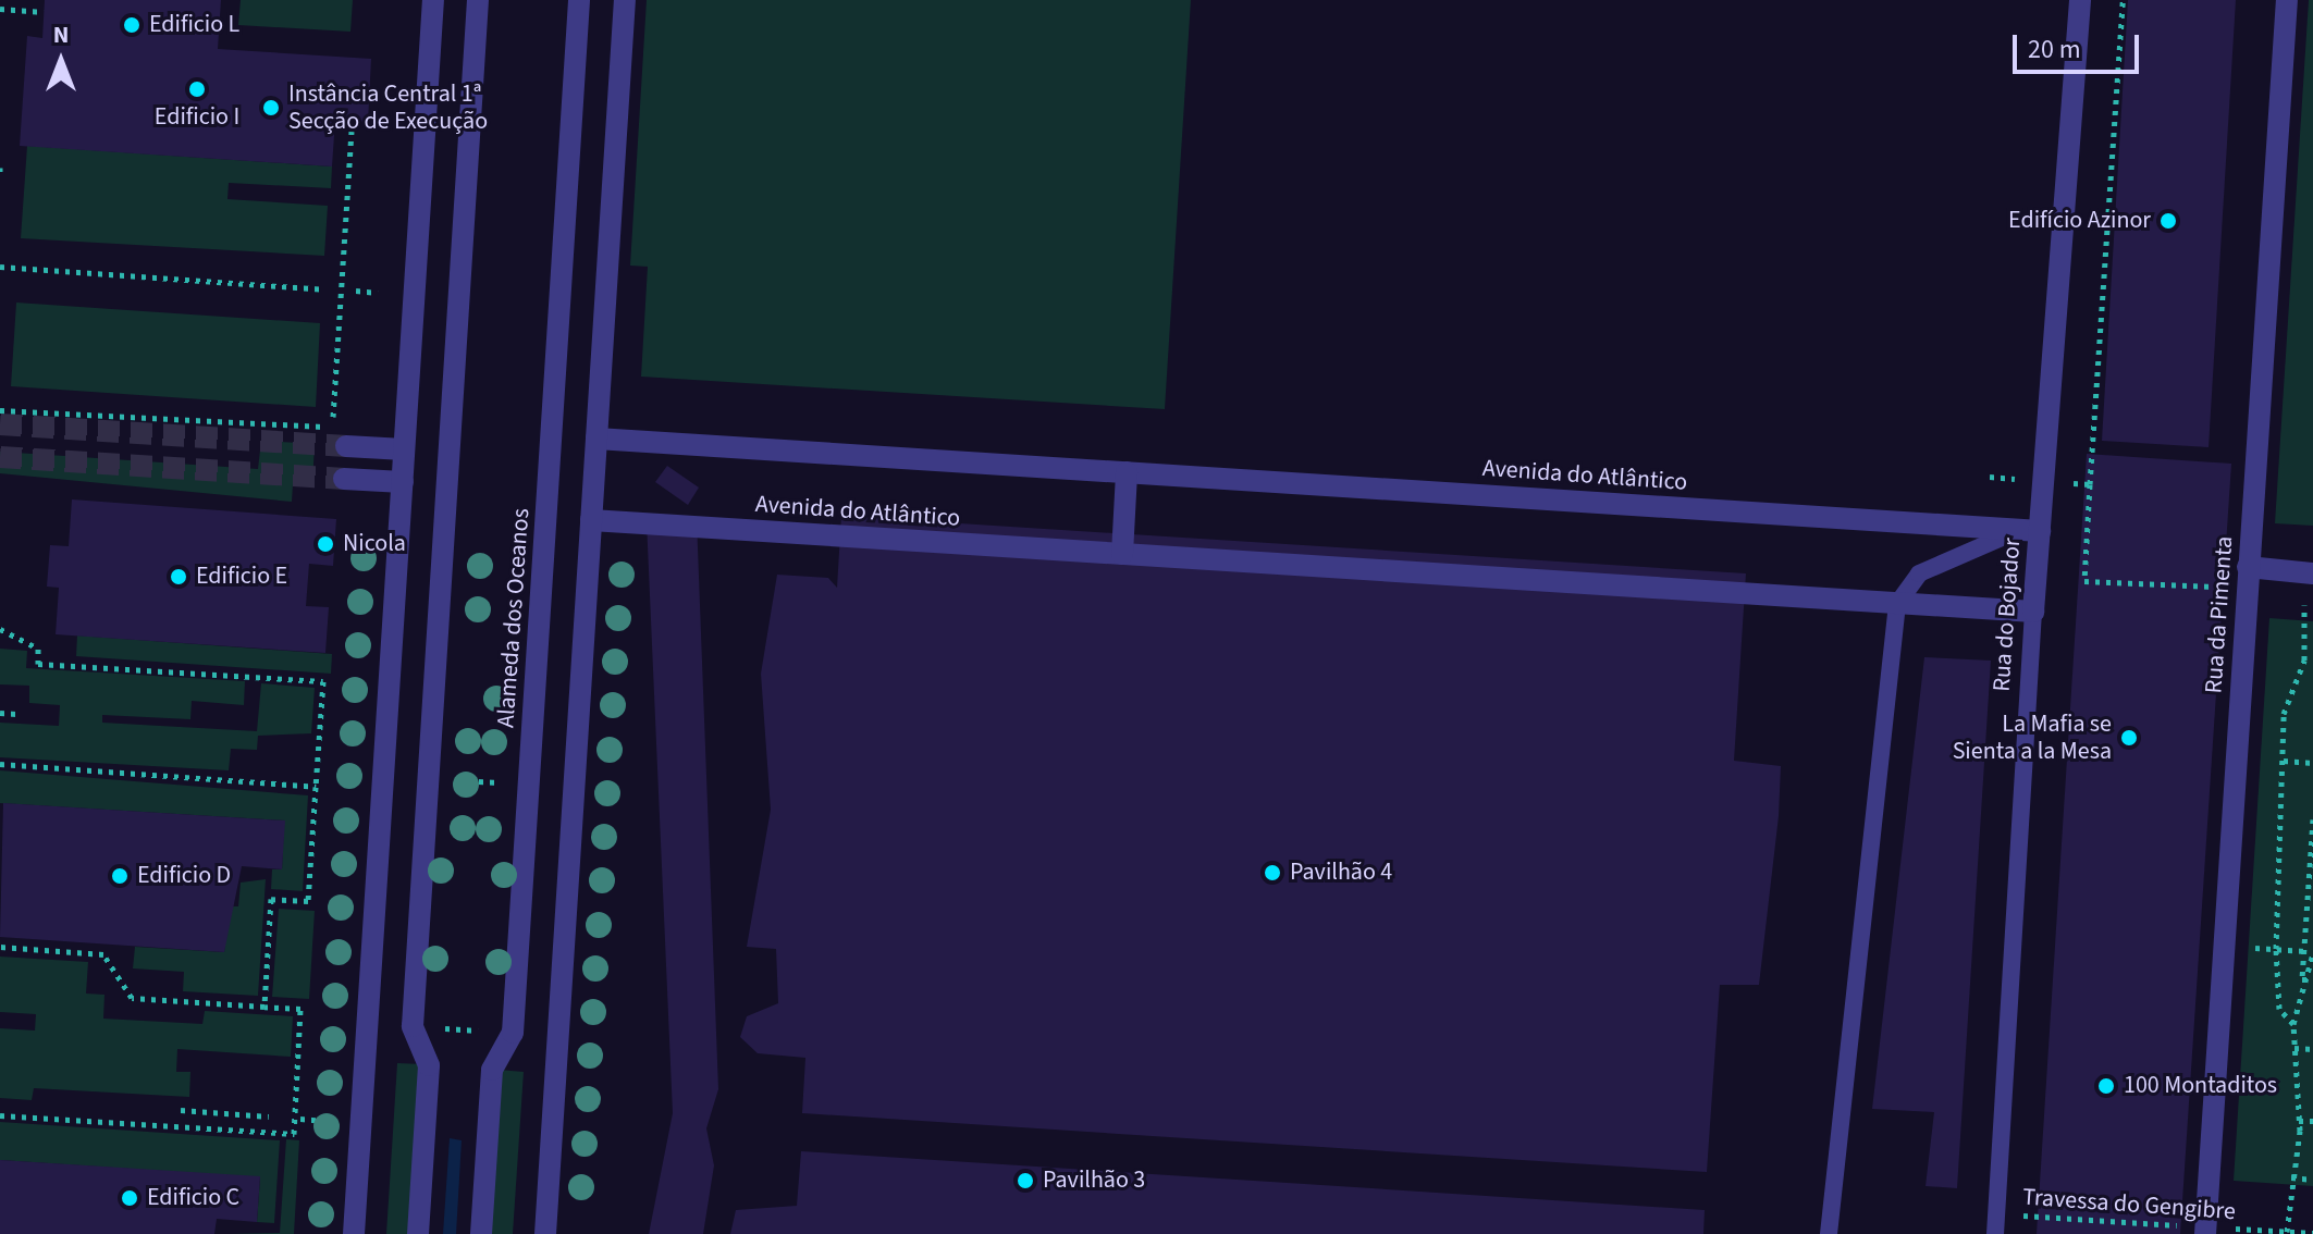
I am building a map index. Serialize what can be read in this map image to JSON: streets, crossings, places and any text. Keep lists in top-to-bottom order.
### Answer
{
  "streets": {
    "street": [
      "Avenida do Atlântico",
      "Rua do Bojador",
      "Rua da Pimenta",
      "Alameda dos Oceanos"
    ],
    "path": ["Travessa do Gengibre"]
  },
  "crossings": [
    ["Avenida do Atlântico", "Rua do Bojador"],
    ["Rua do Bojador", "Travessa do Gengibre"],
    ["Rua da Pimenta", "Travessa do Gengibre"]
  ],
  "places": [
    "Edificio L",
    "Edificio I",
    "Instância Central 1ª Secção de Execução",
    "Edifício Azinor",
    "Nicola",
    "Edificio E",
    "La Mafia se Sienta a la Mesa",
    "Pavilhão 4",
    "Edificio D",
    "100 Montaditos",
    "Pavilhão 3",
    "Edificio C"
  ],
  "scale_bar": "20 m",
  "north": "top"
}
